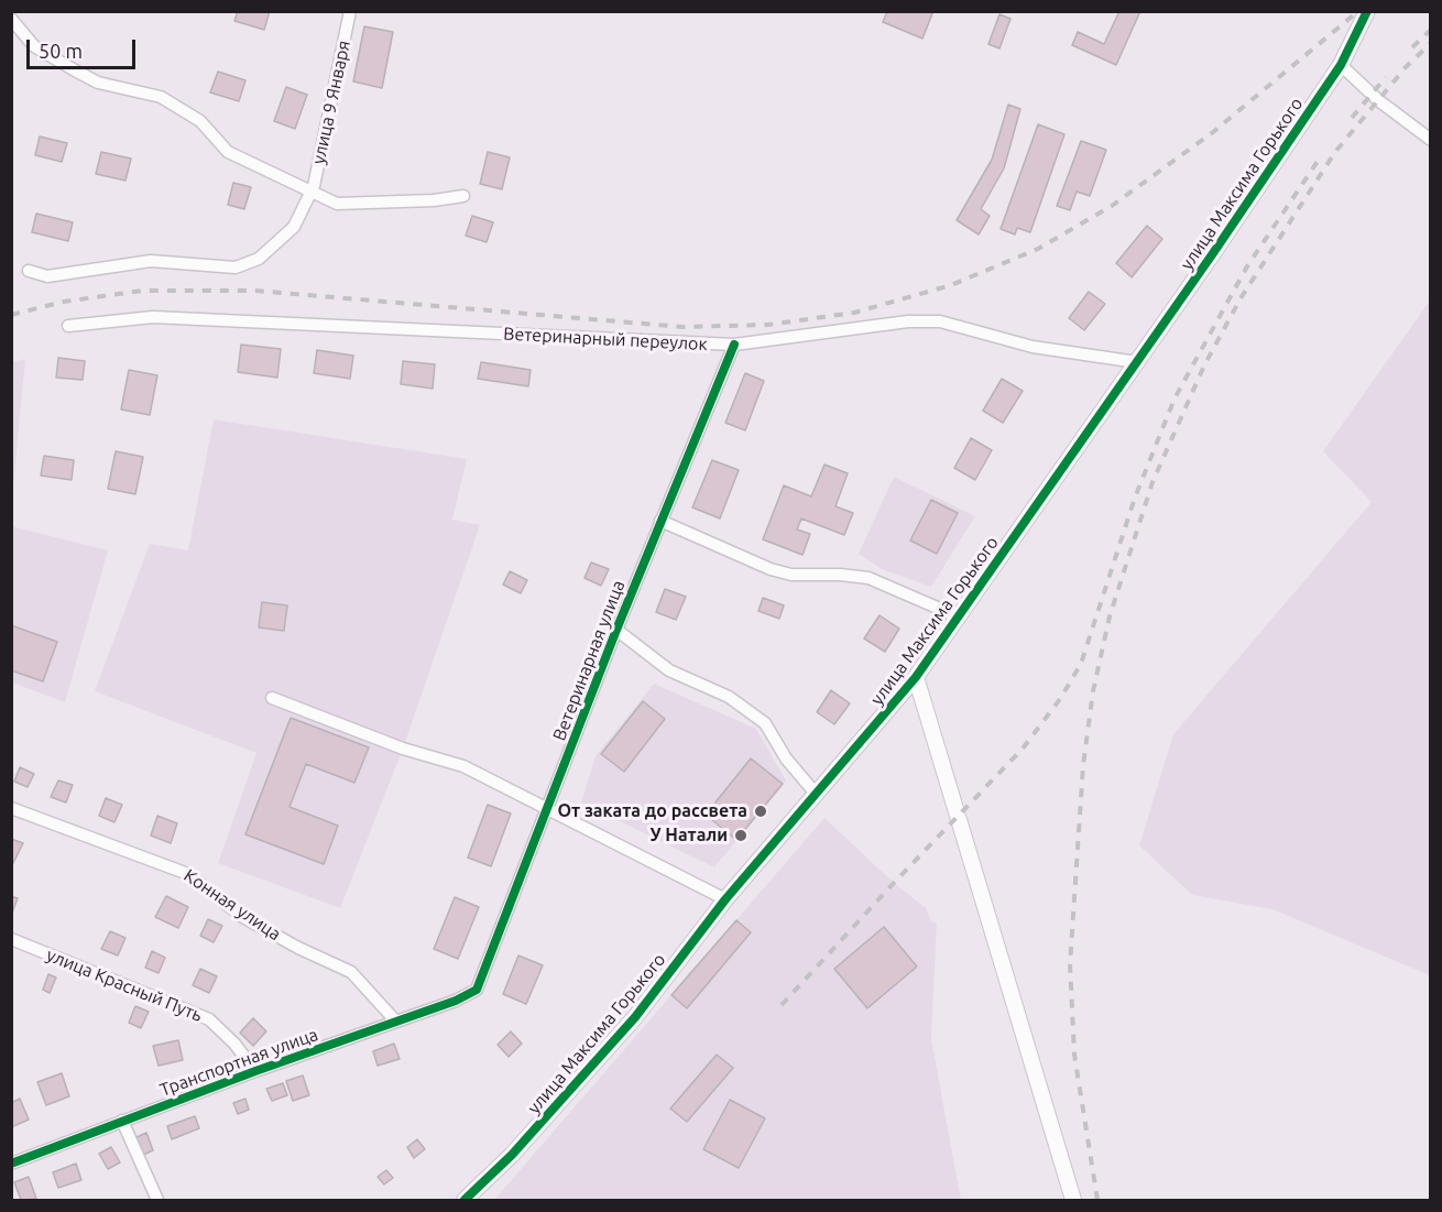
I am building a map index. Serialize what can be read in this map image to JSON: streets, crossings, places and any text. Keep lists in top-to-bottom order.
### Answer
{
  "streets": {
    "street": [
      "улица 9 Января",
      "улица Максима Горького",
      "Ветеринарный переулок",
      "Ветеринарная улица",
      "Конная улица",
      "улица Красный Путь",
      "Транспортная улица"
    ]
  },
  "crossings": [
    ["улица Максима Горького", "Ветеринарный переулок"],
    ["Ветеринарный переулок", "Ветеринарная улица"],
    ["Ветеринарная улица", "Транспортная улица"],
    ["Конная улица", "Транспортная улица"],
    ["улица Красный Путь", "Транспортная улица"]
  ],
  "places": ["От заката до рассвета", "У Натали"],
  "scale_bar": "50 m"
}
